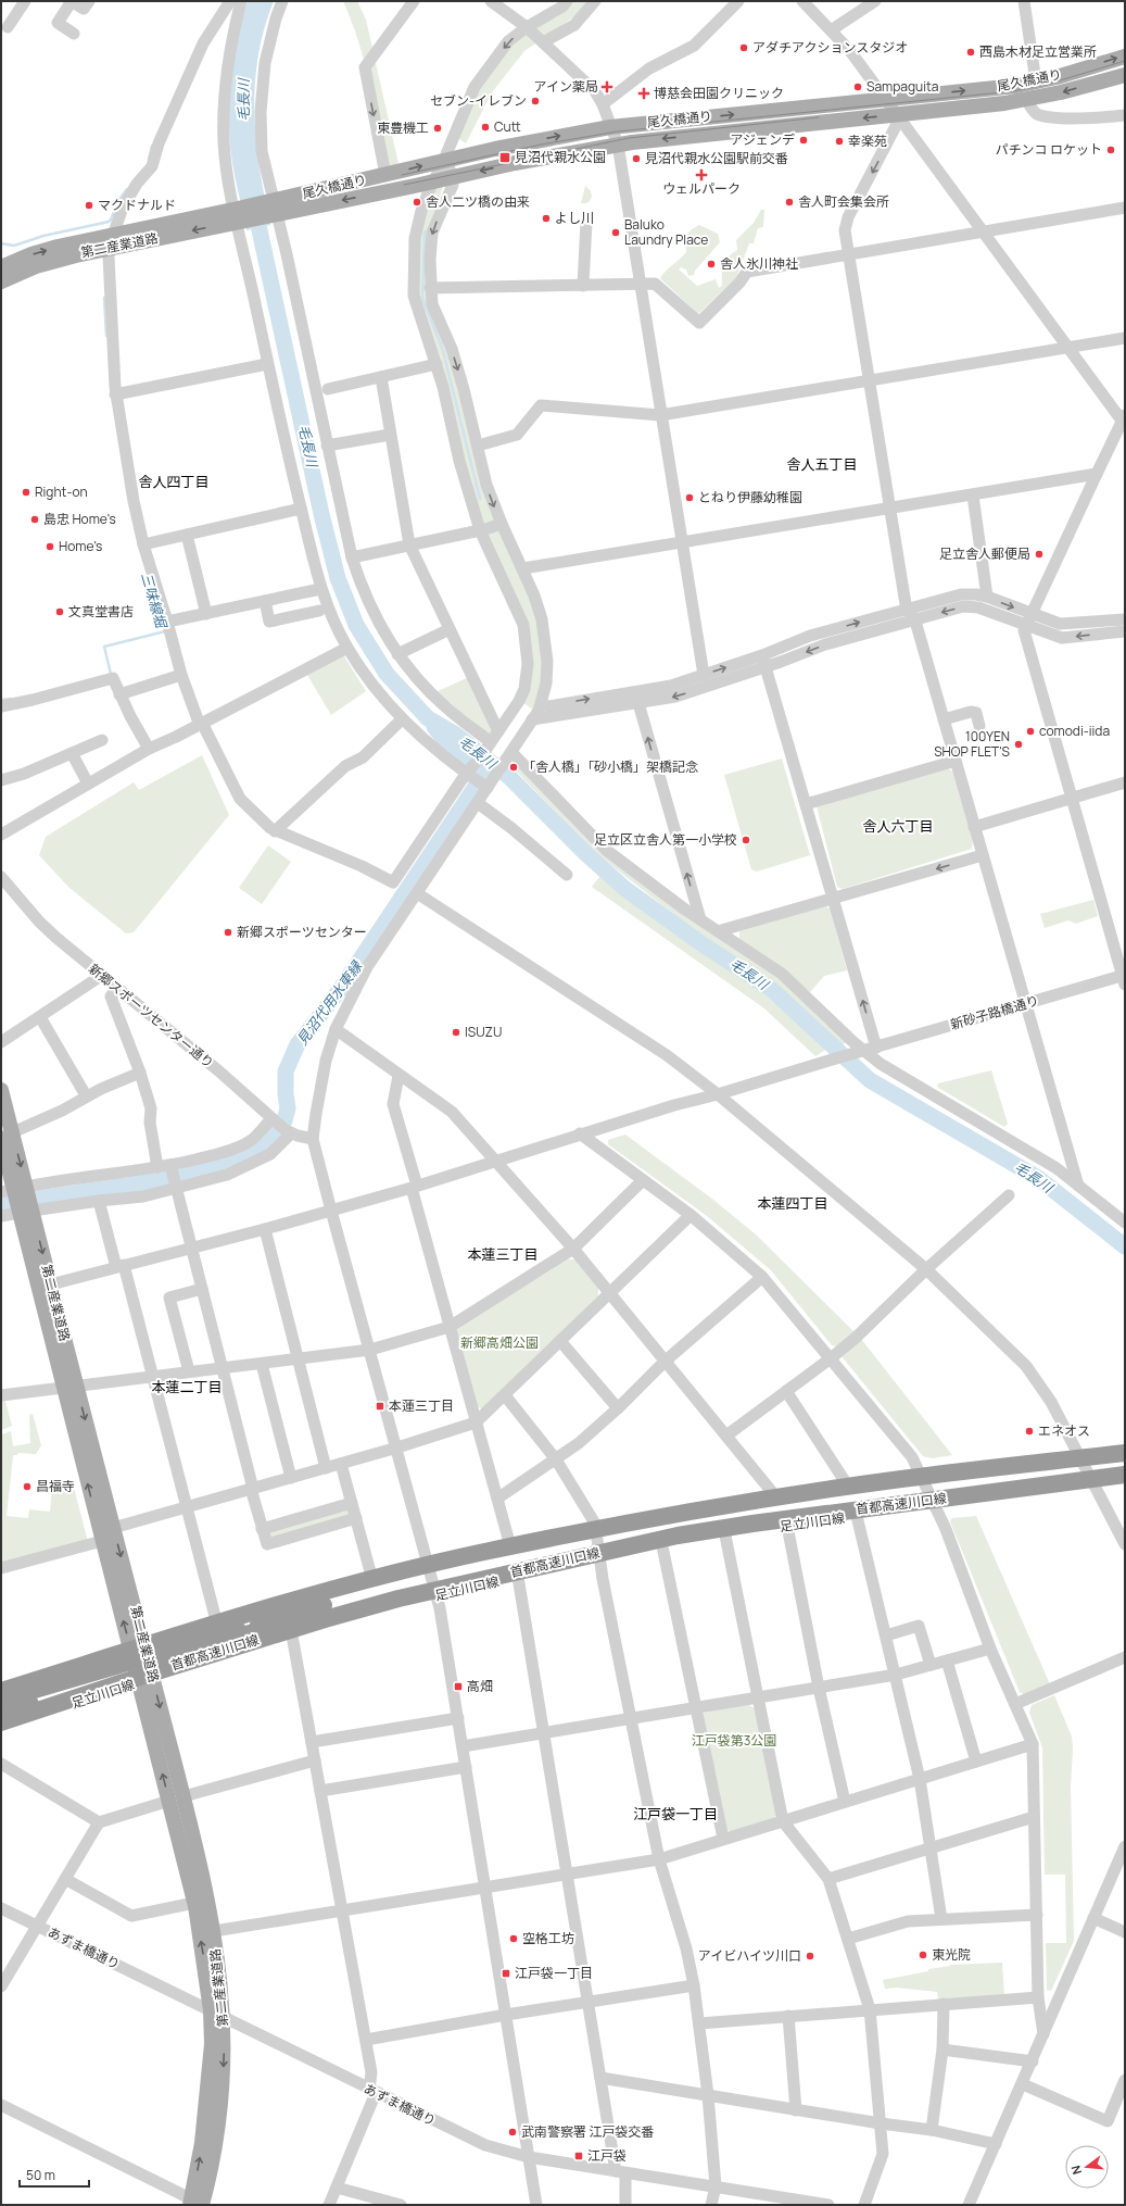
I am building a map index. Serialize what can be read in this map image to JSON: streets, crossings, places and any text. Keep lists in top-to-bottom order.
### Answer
{
  "streets": {
    "highway": ["首都高速川口線"],
    "main road": ["尾久橋通り", "第二産業道路", "足立川口線"],
    "street": ["新砂子路橋通り", "新郷スポーツセンター通り", "あずま橋通り"]
  },
  "crossings": [
    ["尾久橋通り", "第二産業道路"],
    ["第二産業道路", "新砂子路橋通り"],
    ["第二産業道路", "足立川口線"],
    ["第二産業道路", "あずま橋通り"],
    ["首都高速川口線", "足立川口線"]
  ],
  "districts": [
    "舎人五丁目",
    "舎人四丁目",
    "舎人六丁目",
    "本蓮四丁目",
    "本蓮三丁目",
    "本蓮二丁目",
    "江戸袋一丁目"
  ],
  "water": ["毛長川", "三味線堀", "見沼代用水東縁"],
  "parks": ["新郷高畑公園", "江戸袋第3公園"],
  "places": {
    "other": [
      "アダチアクションスタジオ",
      "西島木材足立営業所",
      "Sampaguita",
      "セブン-イレブン",
      "Cutt",
      "東豊機工",
      "アジェンデ",
      "幸楽苑",
      "パチンコ ロケット",
      "見沼代親水公園駅前交番",
      "舎人二ツ橋の由来",
      "舎人町会集会所",
      "マクドナルド",
      "よし川",
      "Baluko Laundry Place",
      "舎人氷川神社",
      "Right-on",
      "とねり伊藤幼稚園",
      "島忠 Home's",
      "Home's",
      "足立舎人郵便局",
      "文真堂書店",
      "comodi-iida",
      "100YEN SHOP FLET'S",
      "「舎人橋」「砂小橋」架橋記念",
      "足立区立舎人第一小学校",
      "新郷スポーツセンター",
      "ISUZU",
      "エネオス",
      "昌福寺",
      "空格工坊",
      "東光院",
      "アイビハイツ川口",
      "武南警察署 江戸袋交番"
    ],
    "health": ["アイン薬局", "博慈会田園クリニック", "ウェルパーク"],
    "transit": [
      "見沼代親水公園",
      "本蓮三丁目",
      "高畑",
      "江戸袋一丁目",
      "江戸袋"
    ]
  },
  "scale_bar": "50 m",
  "north": "left"
}
